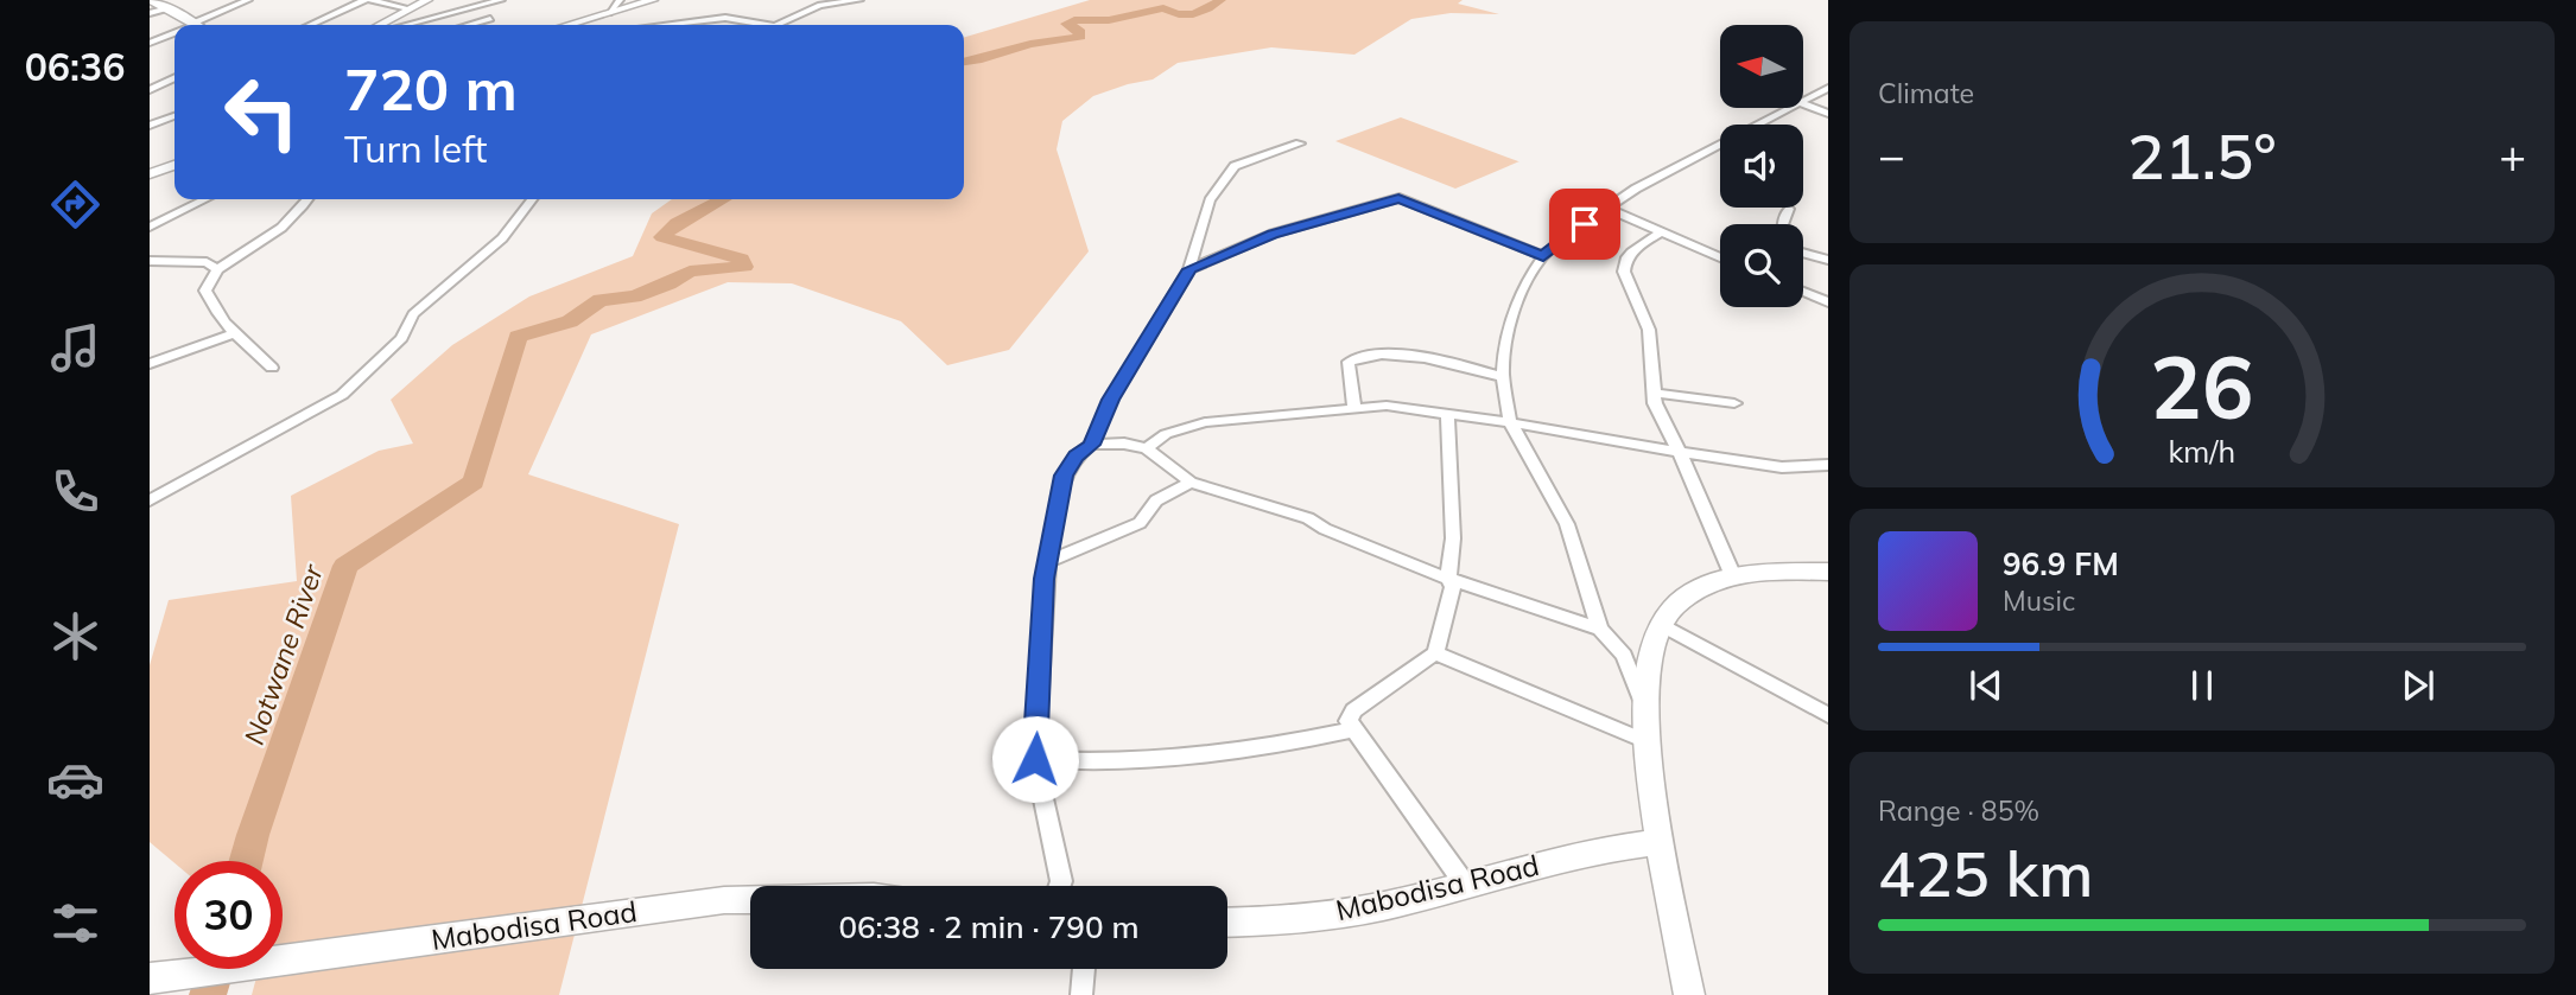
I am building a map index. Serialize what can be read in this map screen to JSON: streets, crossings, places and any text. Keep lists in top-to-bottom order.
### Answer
{
  "streets": {
    "street": ["Mabodisa Road"]
  },
  "water": ["Notwane River"],
  "north": "left",
  "page": {
    "tabs": "06:36",
    "tile": [
      "Climate",
      ["Range · 85%", "425 km"]
    ],
    "turn": ["720 m", "Turn left"],
    "heat": ["−", "21.5°", "+"],
    "song": ["96.9 FM", "Music"],
    "limit": "30",
    "trip": "06:38 · 2 min · 790 m",
    "gauge": ["26", "km/h"]
  }
}
